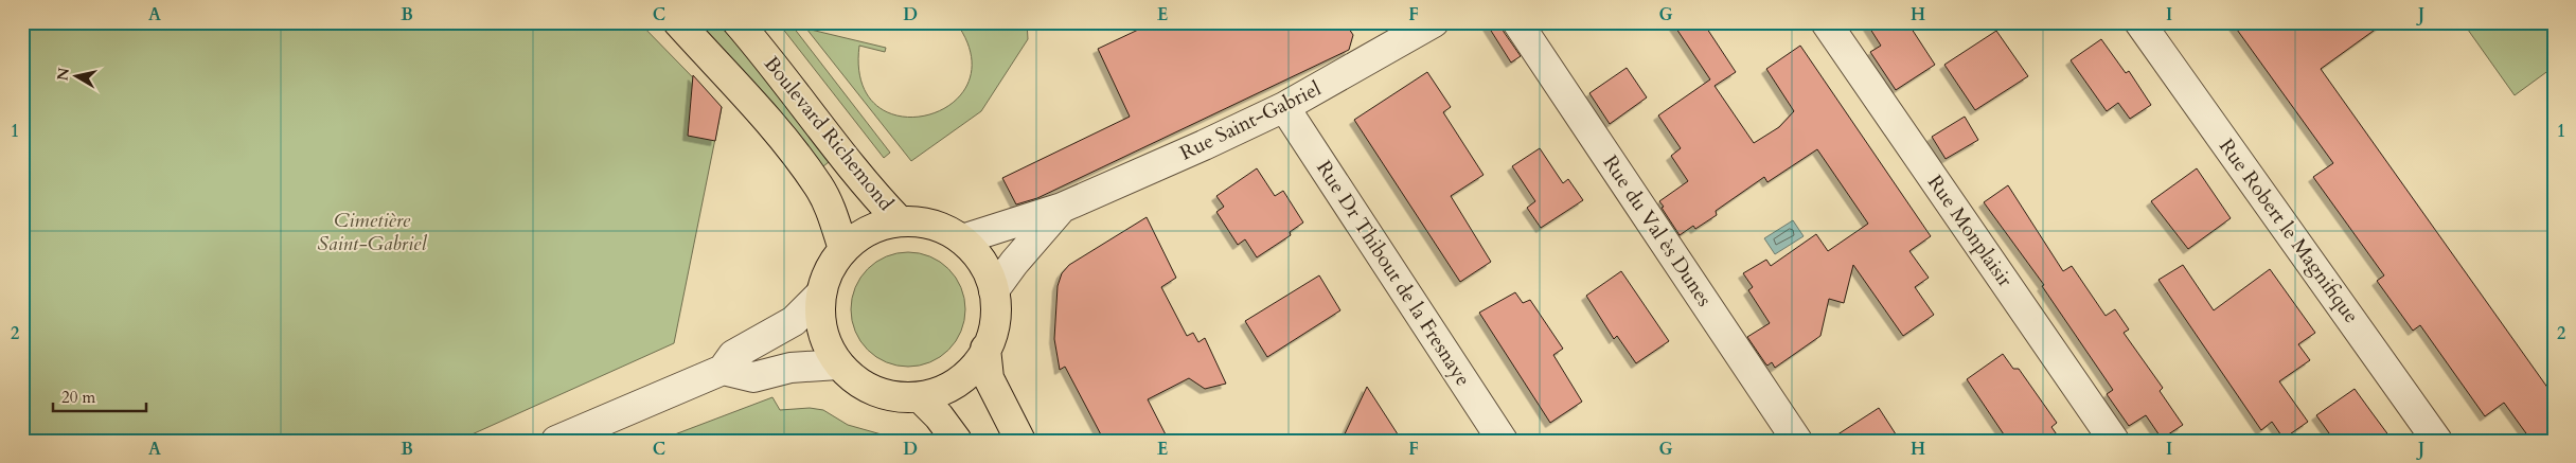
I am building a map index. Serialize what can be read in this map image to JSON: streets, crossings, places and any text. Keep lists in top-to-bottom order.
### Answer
{
  "streets": {
    "main road": ["Boulevard Richemond"],
    "street": [
      "Rue Saint-Gabriel",
      "Rue du Val ès Dunes",
      "Rue Monplaisir",
      "Rue Robert le Magnifique",
      "Rue Dr Thibout de la Fresnaye"
    ]
  },
  "crossings": [
    ["Rue Saint-Gabriel", "Boulevard Richemond"],
    ["Rue Saint-Gabriel", "Rue Dr Thibout de la Fresnaye"]
  ],
  "parks": ["Cimetière Saint-Gabriel"],
  "scale_bar": "20 m",
  "north": "left",
  "grid": {
    "columns": [
      "A",
      "B",
      "C",
      "D",
      "E",
      "F",
      "G",
      "H",
      "I",
      "J"
    ],
    "rows": ["1", "2"]
  }
}
